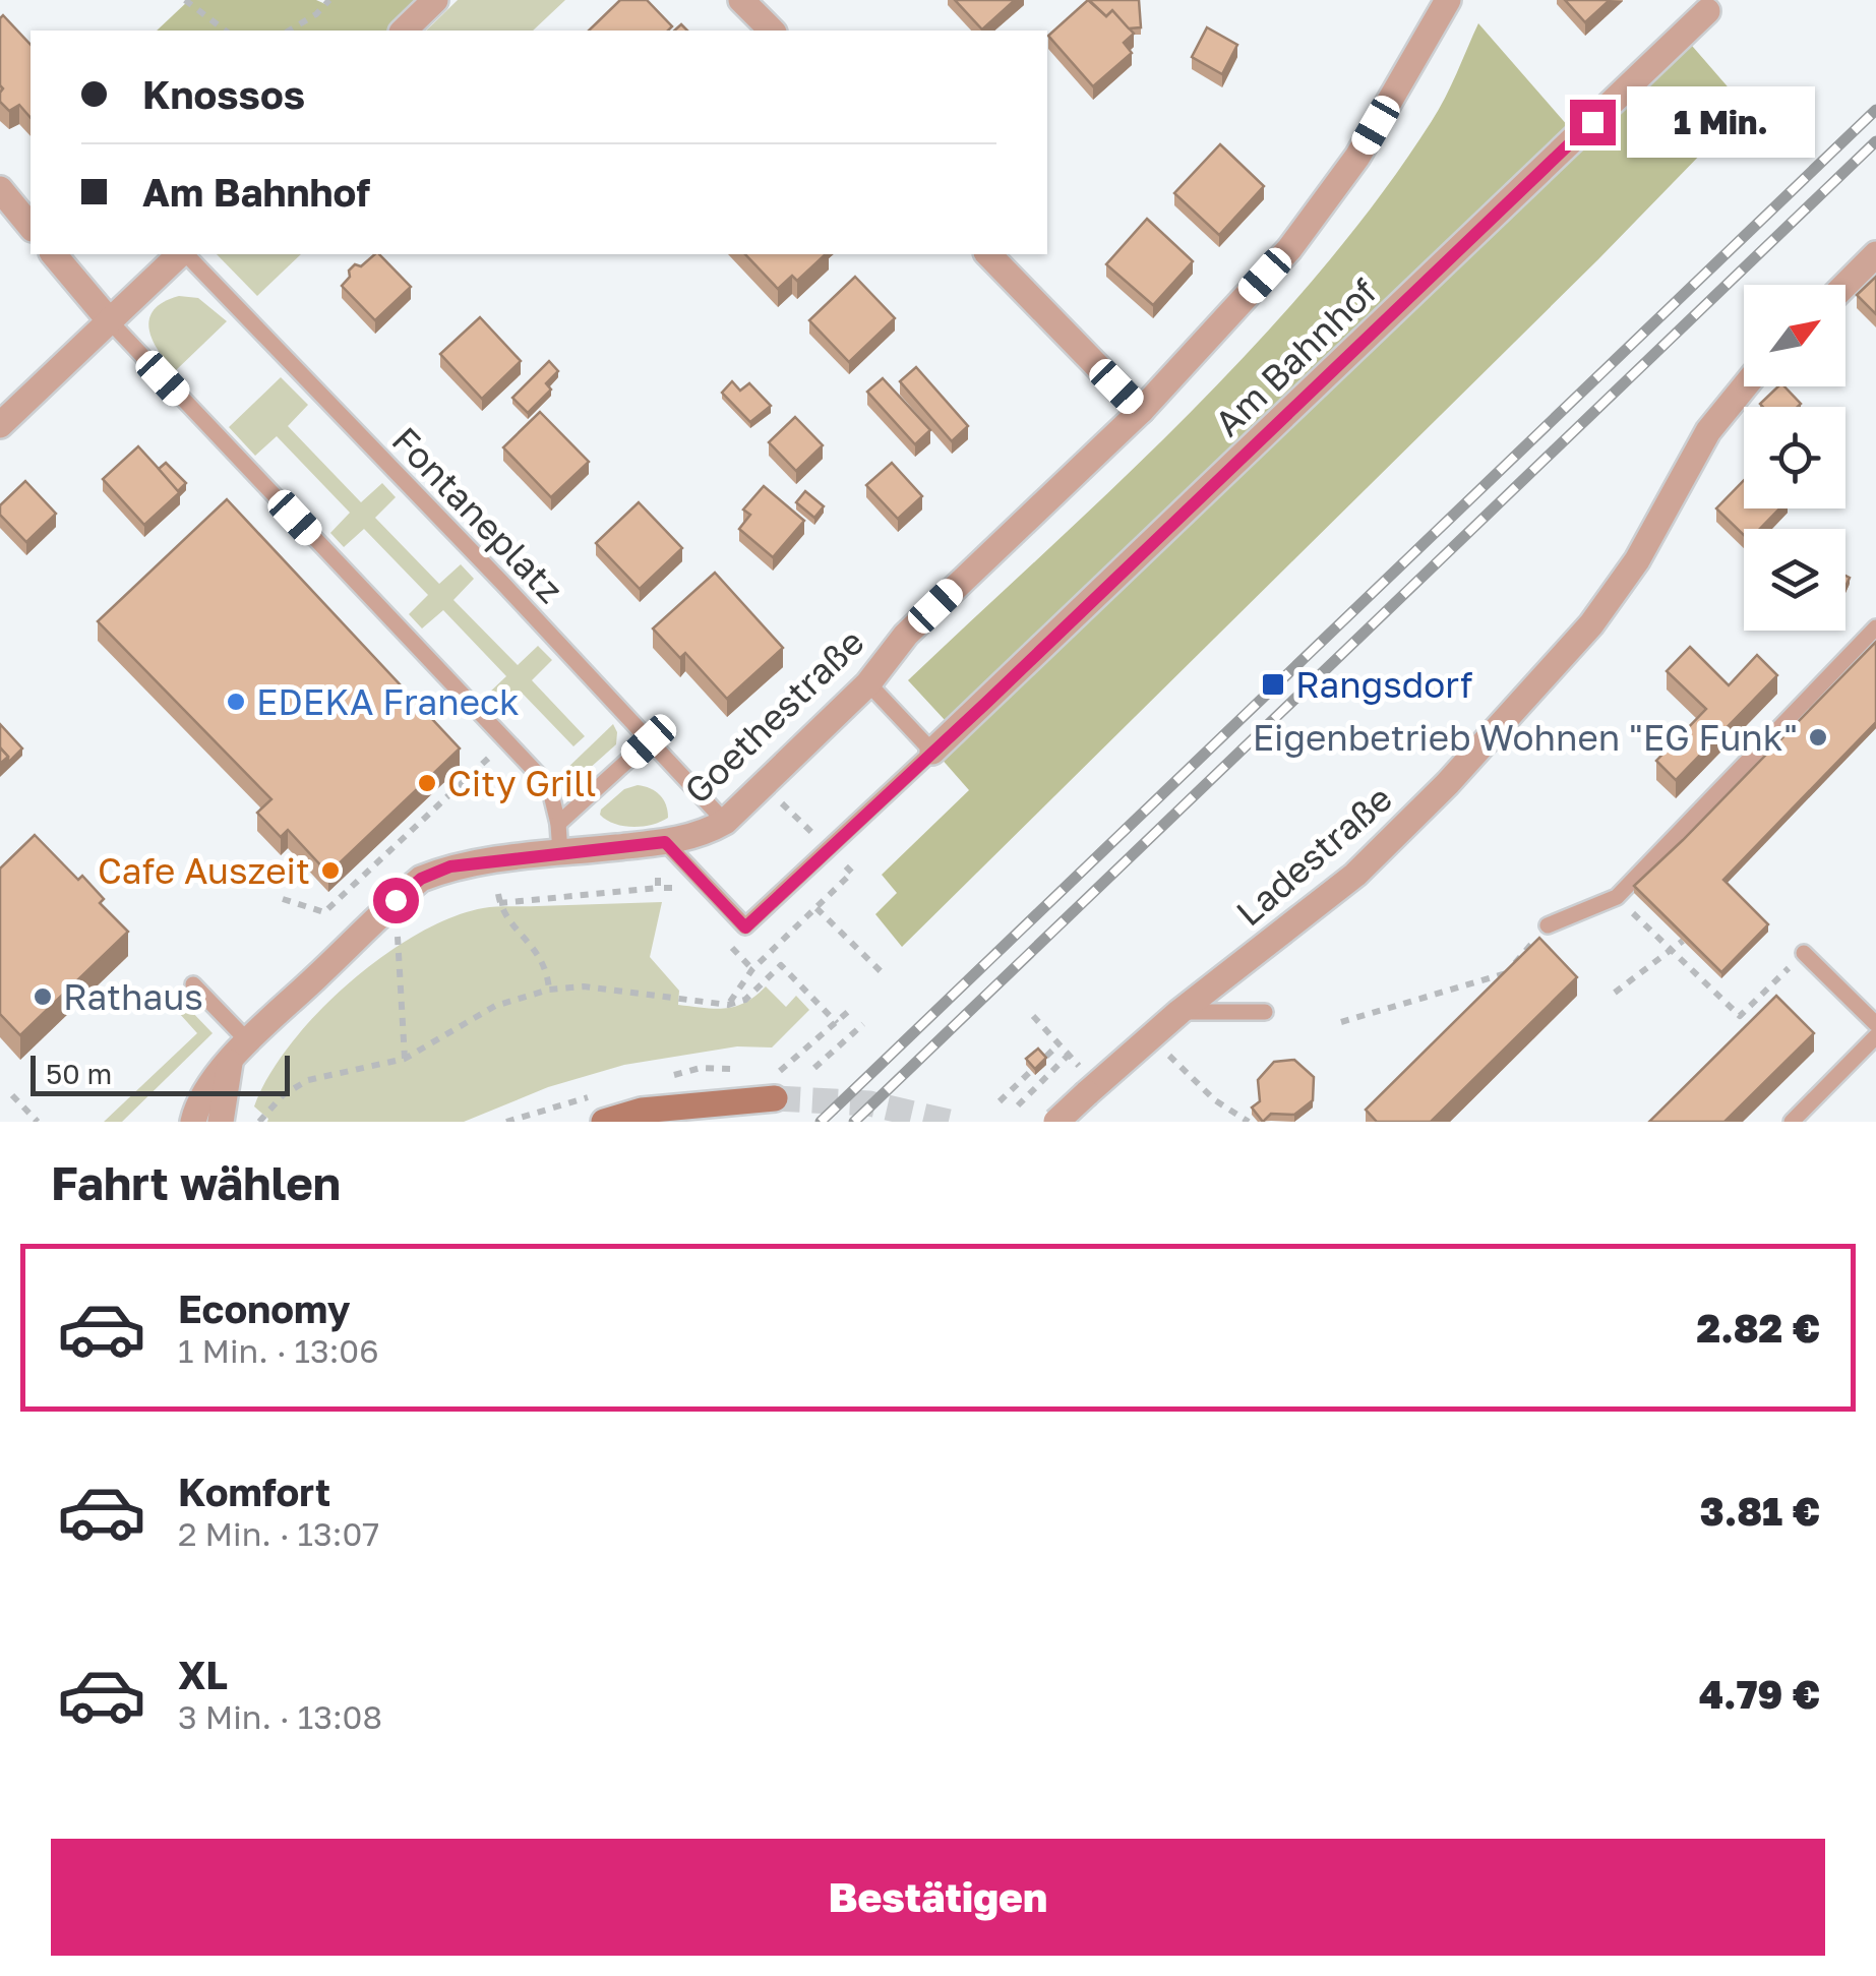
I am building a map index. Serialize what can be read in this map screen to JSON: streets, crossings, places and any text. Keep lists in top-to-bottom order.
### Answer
{
  "streets": {
    "street": ["Am Bahnhof", "Goethestraße", "Ladestraße"],
    "lane": ["Fontaneplatz"]
  },
  "crossings": [
    ["Fontaneplatz", "Goethestraße"]
  ],
  "places": {
    "transit": ["Rangsdorf"],
    "other": [
      "EDEKA Franeck",
      "Eigenbetrieb Wohnen \"EG Funk\"",
      "City Grill",
      "Cafe Auszeit",
      "Rathaus"
    ]
  },
  "scale_bar": "50 m",
  "north": "top right",
  "page": {
    "banner": ["Knossos", "Am Bahnhof"],
    "bubble": "1 Min.",
    "scale": "50 m",
    "heading": "Fahrt wählen",
    "list": [
      {
        "name": "Economy",
        "note": "1 Min. · 13:06",
        "value": "2.82 €"
      },
      {
        "name": "Komfort",
        "note": "2 Min. · 13:07",
        "value": "3.81 €"
      },
      {
        "name": "XL",
        "note": "3 Min. · 13:08",
        "value": "4.79 €"
      }
    ],
    "buttons": "Bestätigen"
  }
}
